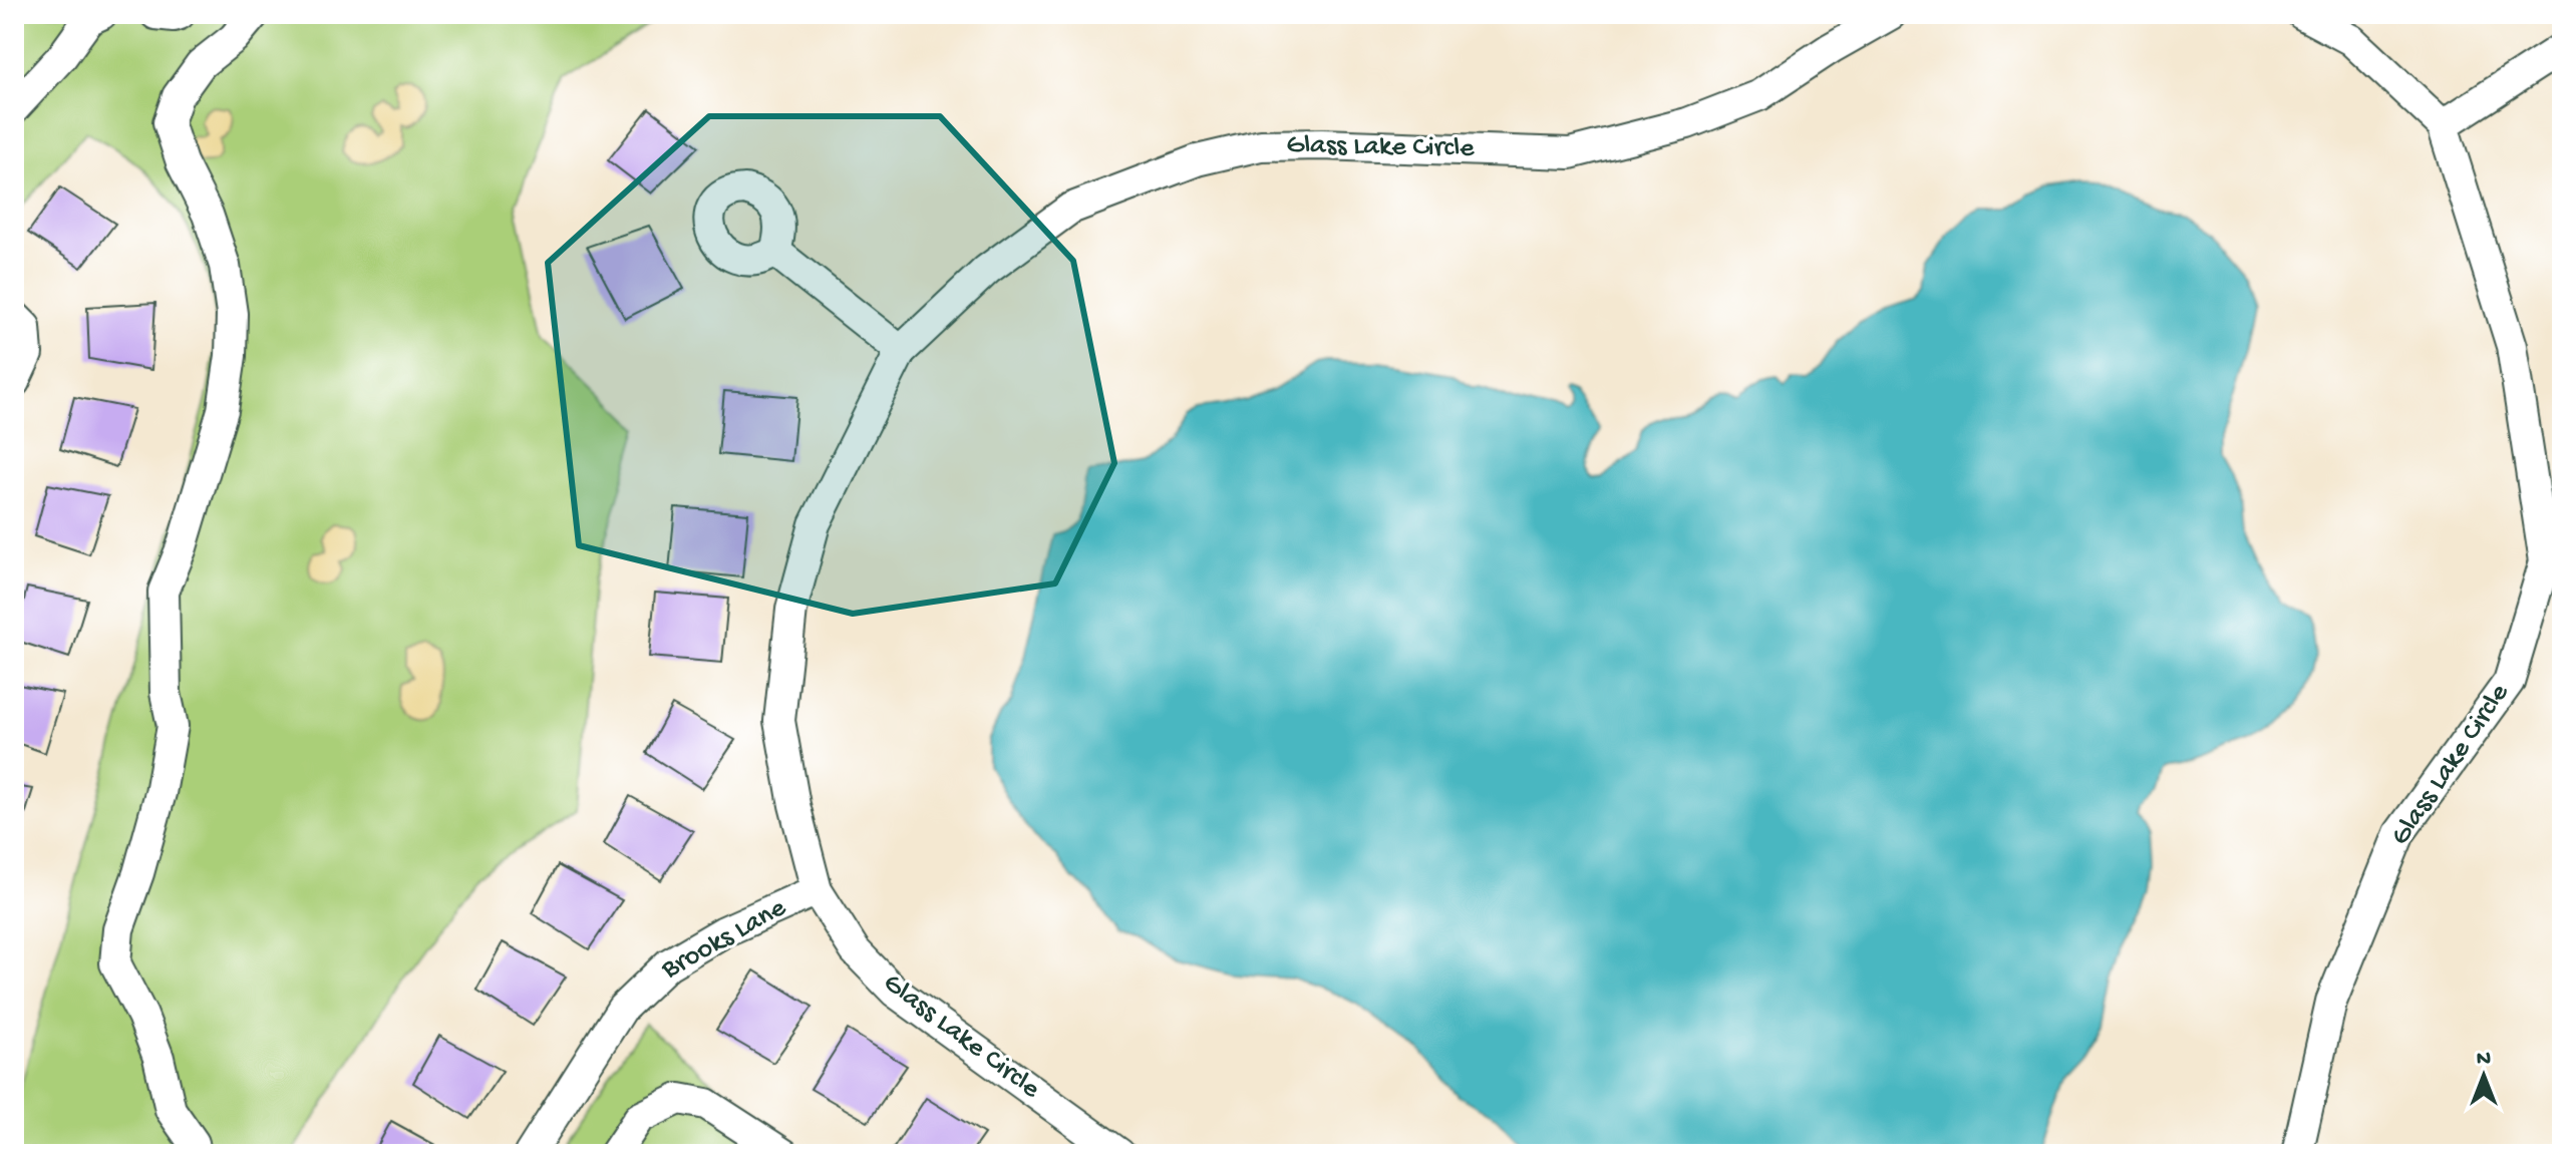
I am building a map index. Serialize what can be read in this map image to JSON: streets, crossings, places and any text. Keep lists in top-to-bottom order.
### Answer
{
  "streets": {
    "street": ["Glass Lake Circle", "Brooks Lane"]
  },
  "crossings": [
    ["Glass Lake Circle", "Brooks Lane"]
  ],
  "north": "top"
}
